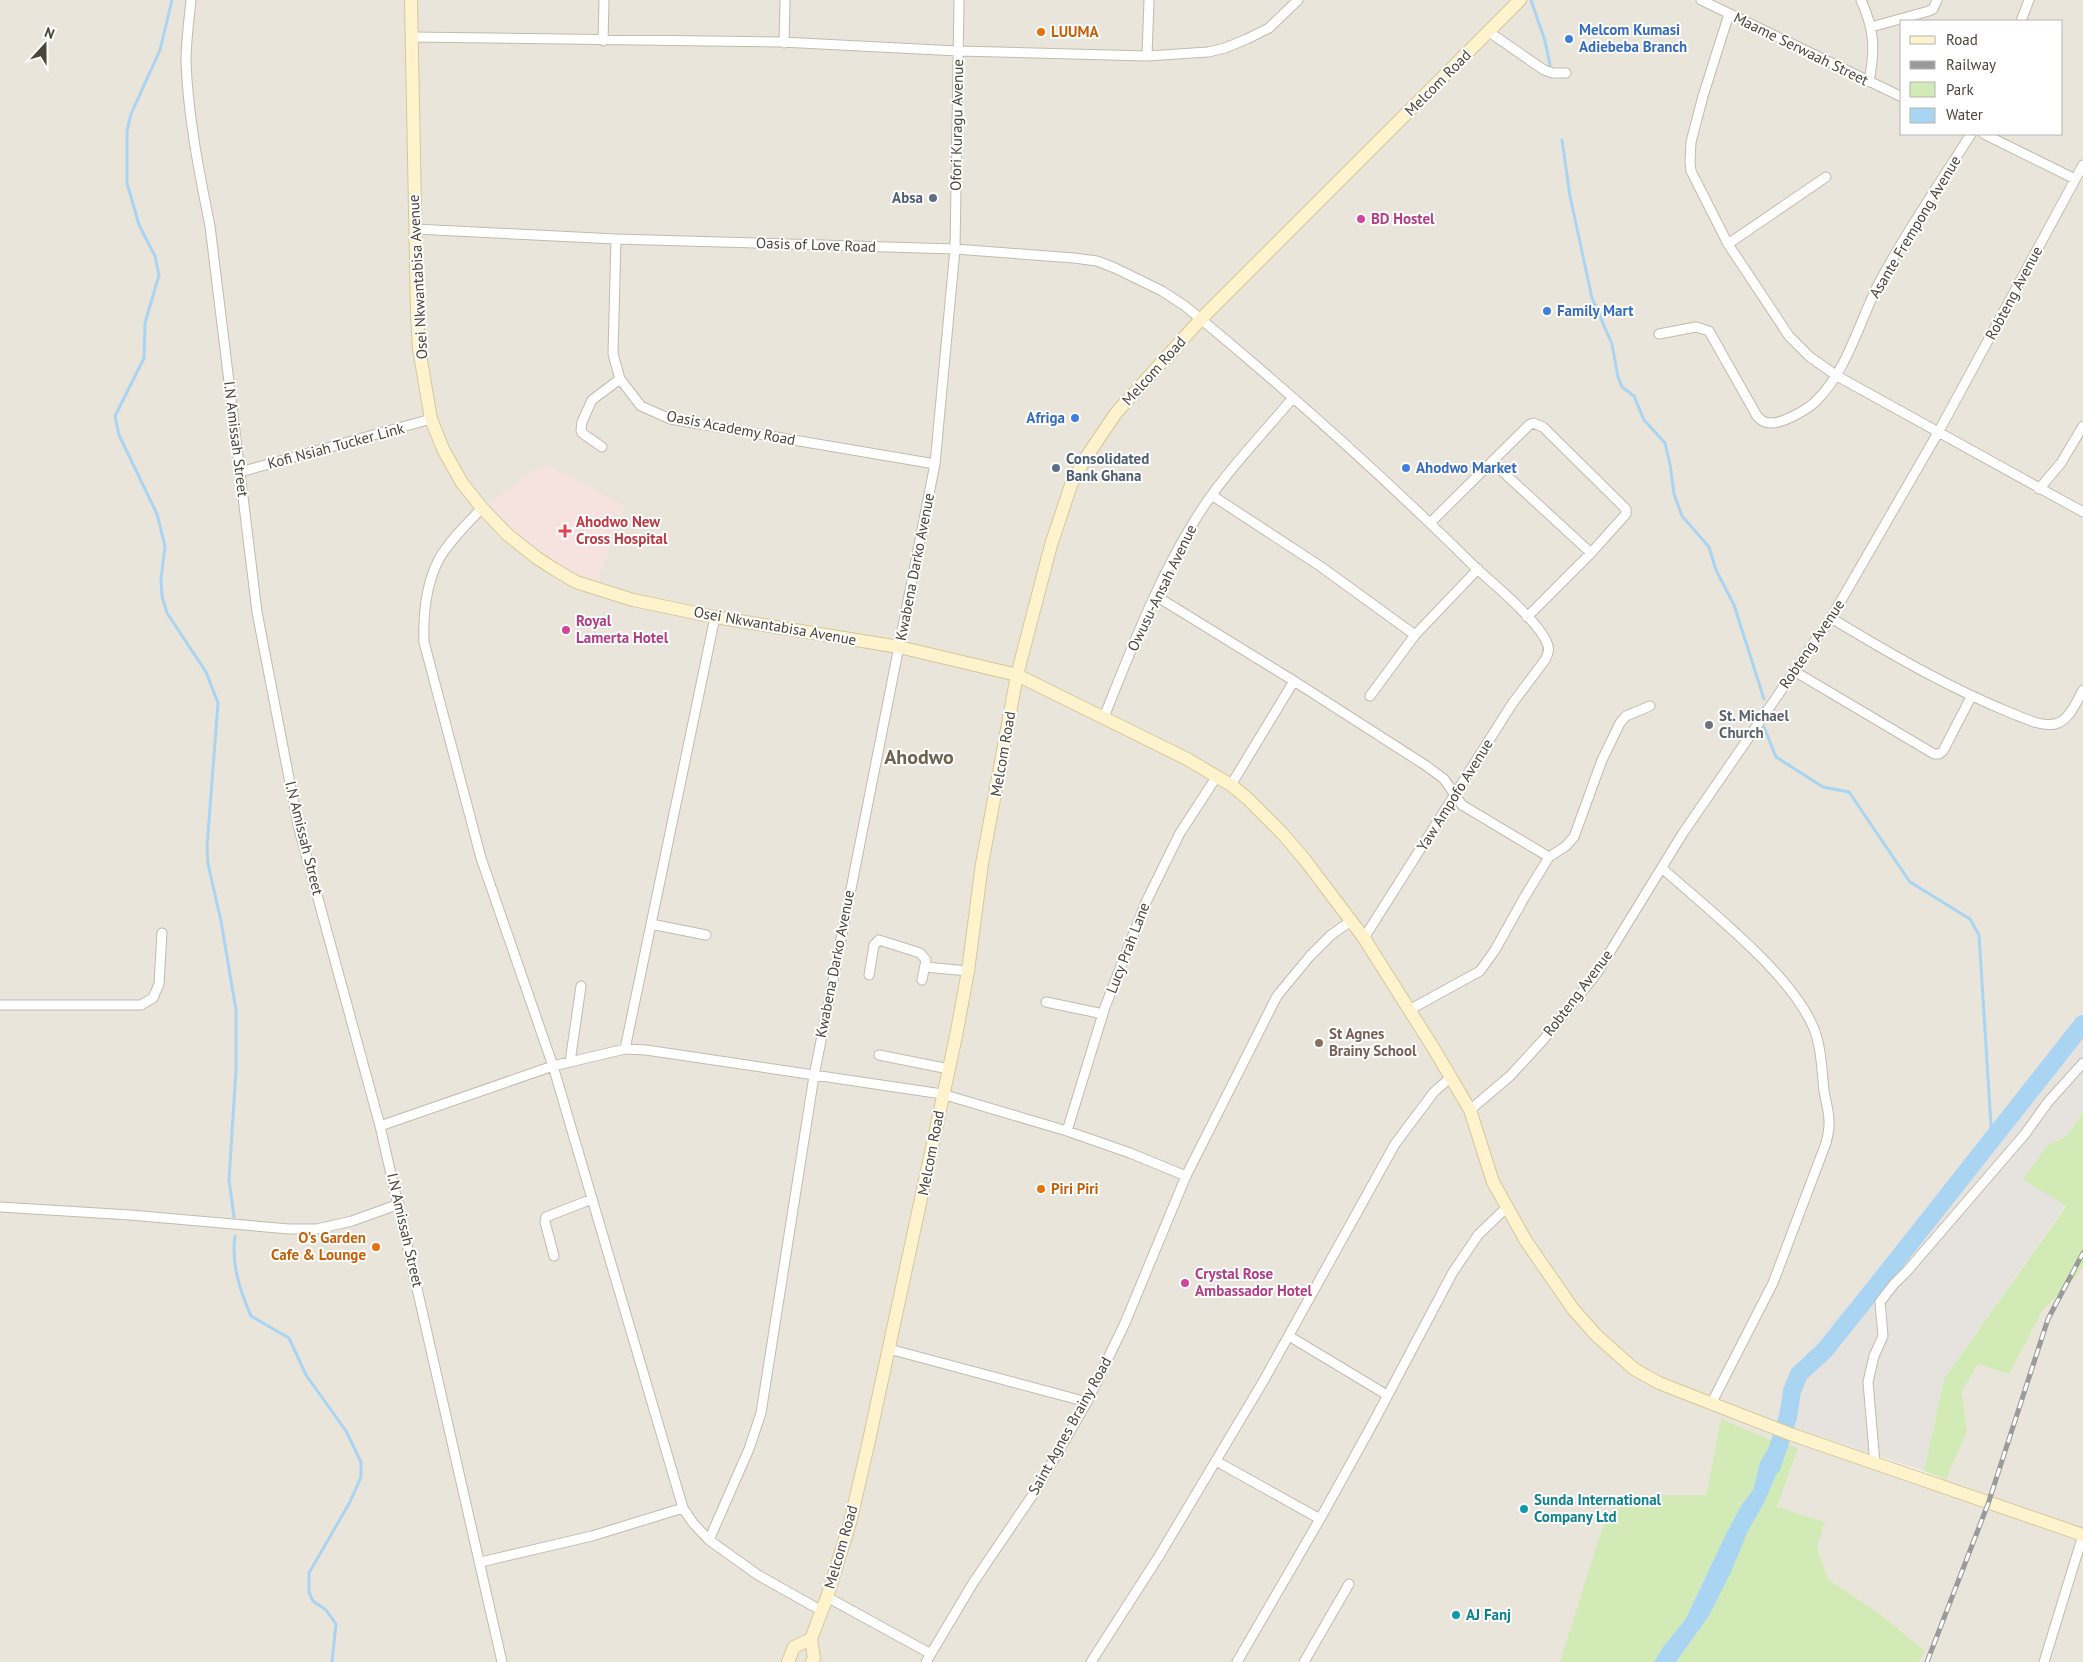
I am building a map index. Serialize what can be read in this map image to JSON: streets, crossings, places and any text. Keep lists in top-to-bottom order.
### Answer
{
  "streets": {
    "main road": ["Melcom Road", "Osei Nkwantabisa Avenue"],
    "street": [
      "Maame Serwaah Street",
      "Ofori Kuragu Avenue",
      "Asante Frempong Avenue",
      "Oasis of Love Road",
      "Robteng Avenue",
      "Oasis Academy Road",
      "I.N Amissah Street",
      "Kofi Nsiah Tucker Link",
      "Kwabena Darko Avenue",
      "Owusu-Ansah Avenue",
      "Yaw Ampofo Avenue",
      "Lucy Prah Lane",
      "Saint Agnes Brainy Road"
    ]
  },
  "crossings": [
    ["Melcom Road", "Oasis of Love Road"],
    ["Melcom Road", "Osei Nkwantabisa Avenue"],
    ["Ofori Kuragu Avenue", "Oasis of Love Road"],
    ["Ofori Kuragu Avenue", "Kwabena Darko Avenue"],
    ["Oasis of Love Road", "Osei Nkwantabisa Avenue"],
    ["Oasis of Love Road", "Oasis Academy Road"],
    ["Oasis of Love Road", "Kwabena Darko Avenue"],
    ["Oasis of Love Road", "Owusu-Ansah Avenue"],
    ["Oasis of Love Road", "Yaw Ampofo Avenue"],
    ["Osei Nkwantabisa Avenue", "Robteng Avenue"],
    ["Osei Nkwantabisa Avenue", "Kofi Nsiah Tucker Link"],
    ["Osei Nkwantabisa Avenue", "Kwabena Darko Avenue"],
    ["Osei Nkwantabisa Avenue", "Owusu-Ansah Avenue"],
    ["Osei Nkwantabisa Avenue", "Yaw Ampofo Avenue"],
    ["Osei Nkwantabisa Avenue", "Lucy Prah Lane"],
    ["Osei Nkwantabisa Avenue", "Saint Agnes Brainy Road"],
    ["Oasis Academy Road", "Kwabena Darko Avenue"],
    ["I.N Amissah Street", "Kofi Nsiah Tucker Link"]
  ],
  "districts": ["Ahodwo"],
  "places": {
    "other": [
      "LUUMA",
      "Melcom Kumasi Adiebeba Branch",
      "Absa",
      "BD Hostel",
      "Family Mart",
      "Afriga",
      "Consolidated Bank Ghana",
      "Ahodwo Market",
      "Royal Lamerta Hotel",
      "St. Michael Church",
      "St Agnes Brainy School",
      "Piri Piri",
      "O's Garden Cafe & Lounge",
      "Crystal Rose Ambassador Hotel",
      "Sunda International Company Ltd",
      "AJ Fanj"
    ],
    "health": ["Ahodwo New Cross Hospital"]
  },
  "legend": [
    "Road",
    "Railway",
    "Park",
    "Water"
  ],
  "north": "top"
}
